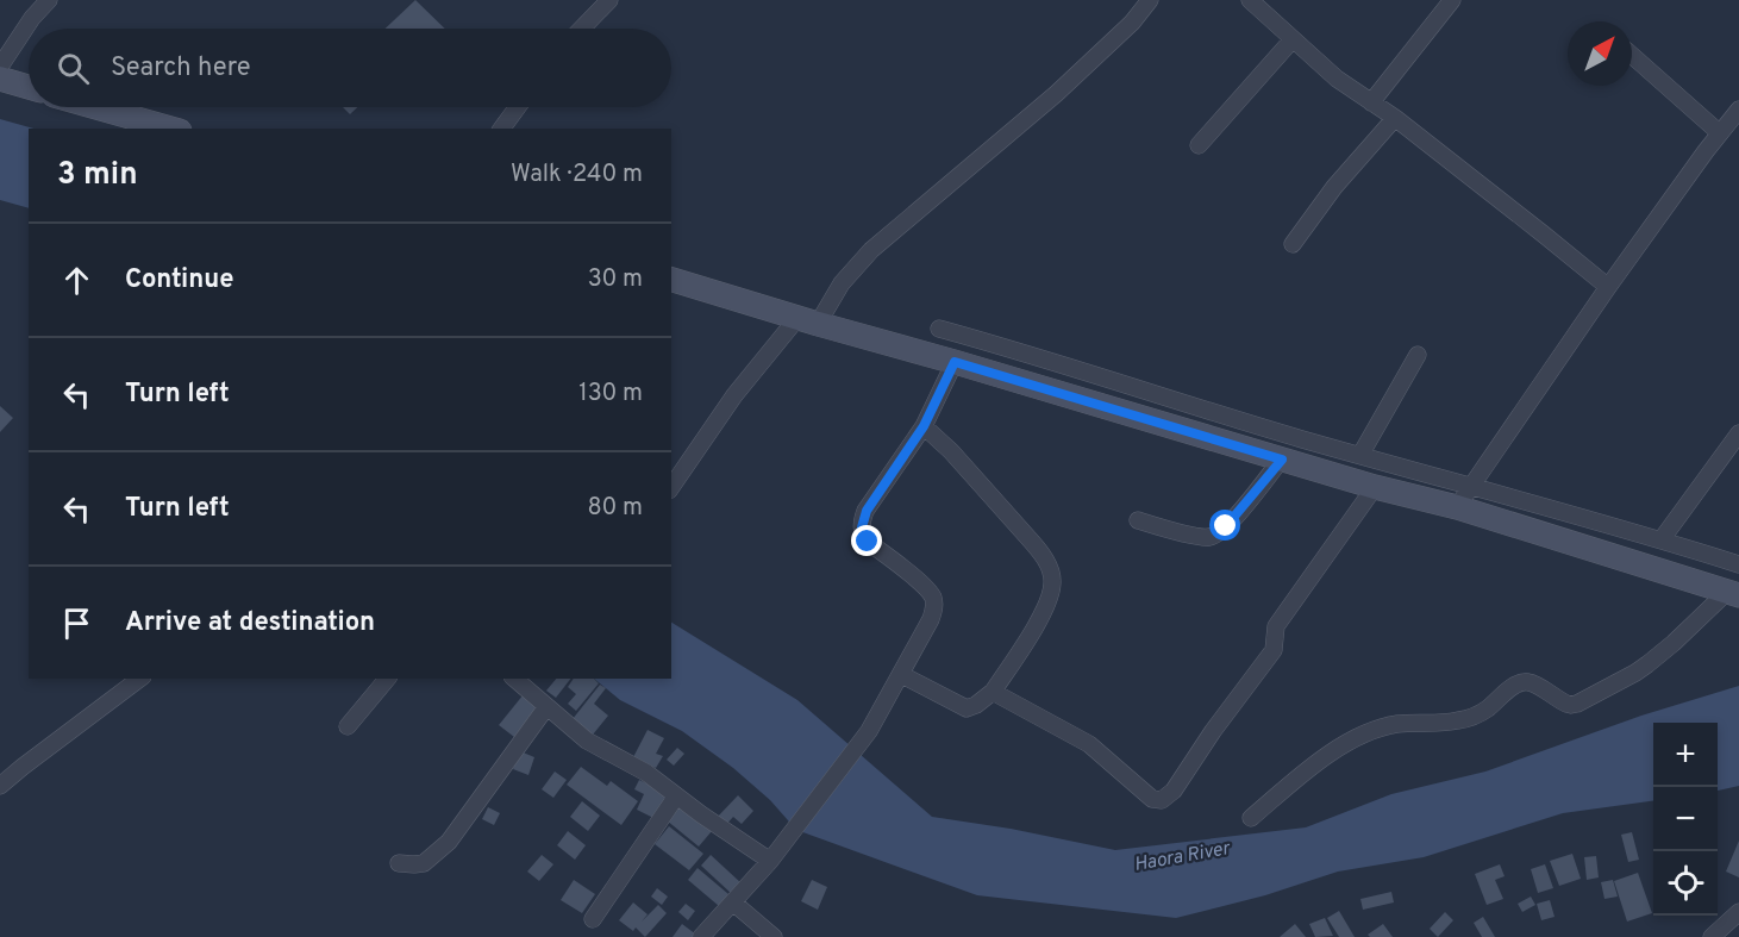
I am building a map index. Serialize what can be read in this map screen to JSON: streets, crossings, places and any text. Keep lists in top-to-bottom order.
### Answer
{
  "water": ["Haora River"],
  "north": "top right",
  "page": {
    "search": "Search here",
    "heading": ["3 min", "Walk · 240 m"],
    "list": [
      ["Continue", "30 m"],
      ["Turn left", "130 m"],
      ["Turn left", "80 m"],
      "Arrive at destination"
    ],
    "map_buttons": ["+", "−"]
  }
}
